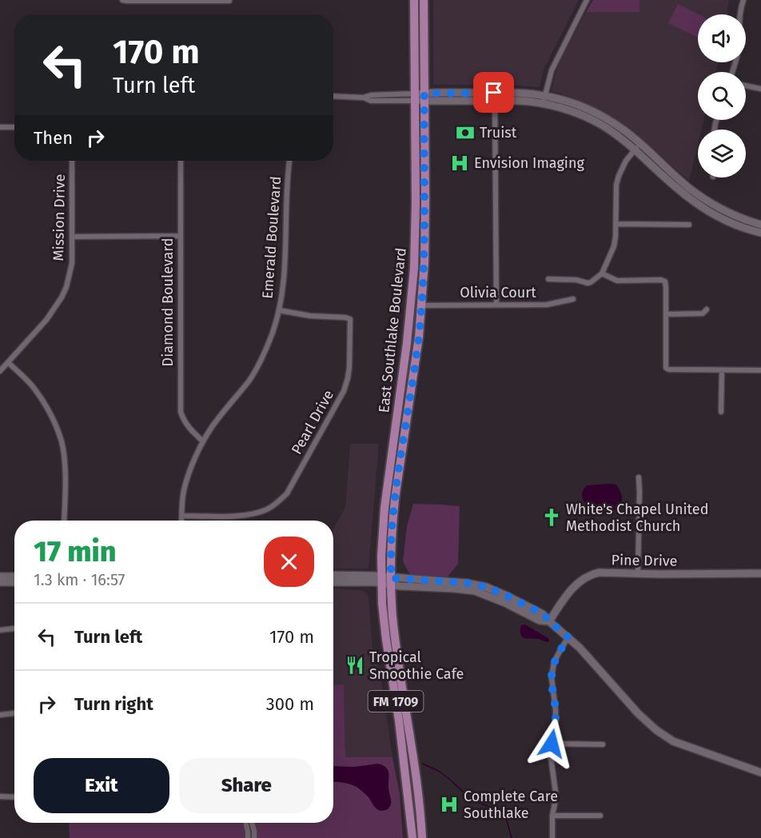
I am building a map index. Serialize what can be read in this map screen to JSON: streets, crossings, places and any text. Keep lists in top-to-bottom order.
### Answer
{
  "streets": {
    "main road": ["East Southlake Boulevard", "FM 1709"],
    "street": [
      "Mission Drive",
      "Emerald Boulevard",
      "Olivia Court",
      "Diamond Boulevard",
      "Pearl Drive",
      "Pine Drive"
    ]
  },
  "crossings": [
    ["Emerald Boulevard", "Diamond Boulevard"],
    ["Emerald Boulevard", "Pearl Drive"],
    ["Olivia Court", "East Southlake Boulevard"],
    ["East Southlake Boulevard", "FM 1709"]
  ],
  "places": {
    "bank": ["Truist"],
    "hospital": ["Envision Imaging", "Complete Care Southlake"],
    "church": ["White's Chapel United Methodist Church"],
    "restaurant": ["Tropical Smoothie Cafe"]
  },
  "page": {
    "turn": ["170 m", "Turn left"],
    "then": "Then",
    "heading": ["17 min", "1.3 km · 16:57"],
    "list": [
      {
        "name": "Turn left",
        "value": "170 m"
      },
      {
        "name": "Turn right",
        "value": "300 m"
      }
    ],
    "buttons": ["Exit", "Share"]
  }
}
